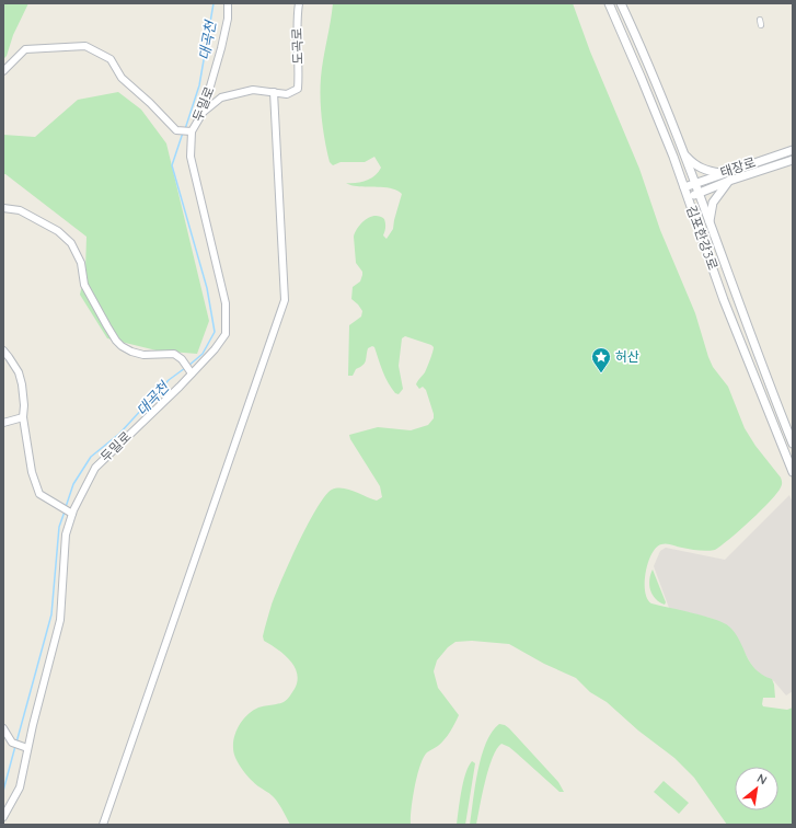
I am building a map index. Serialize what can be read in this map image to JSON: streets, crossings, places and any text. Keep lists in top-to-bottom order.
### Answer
{
  "streets": {
    "street": [
      "도곡로",
      "두밀로",
      "태장로",
      "김포한강3로"
    ]
  },
  "crossings": [
    ["태장로", "김포한강3로"]
  ],
  "water": ["대곡천"],
  "places": {
    "place": ["허산"]
  },
  "north": "top right"
}
